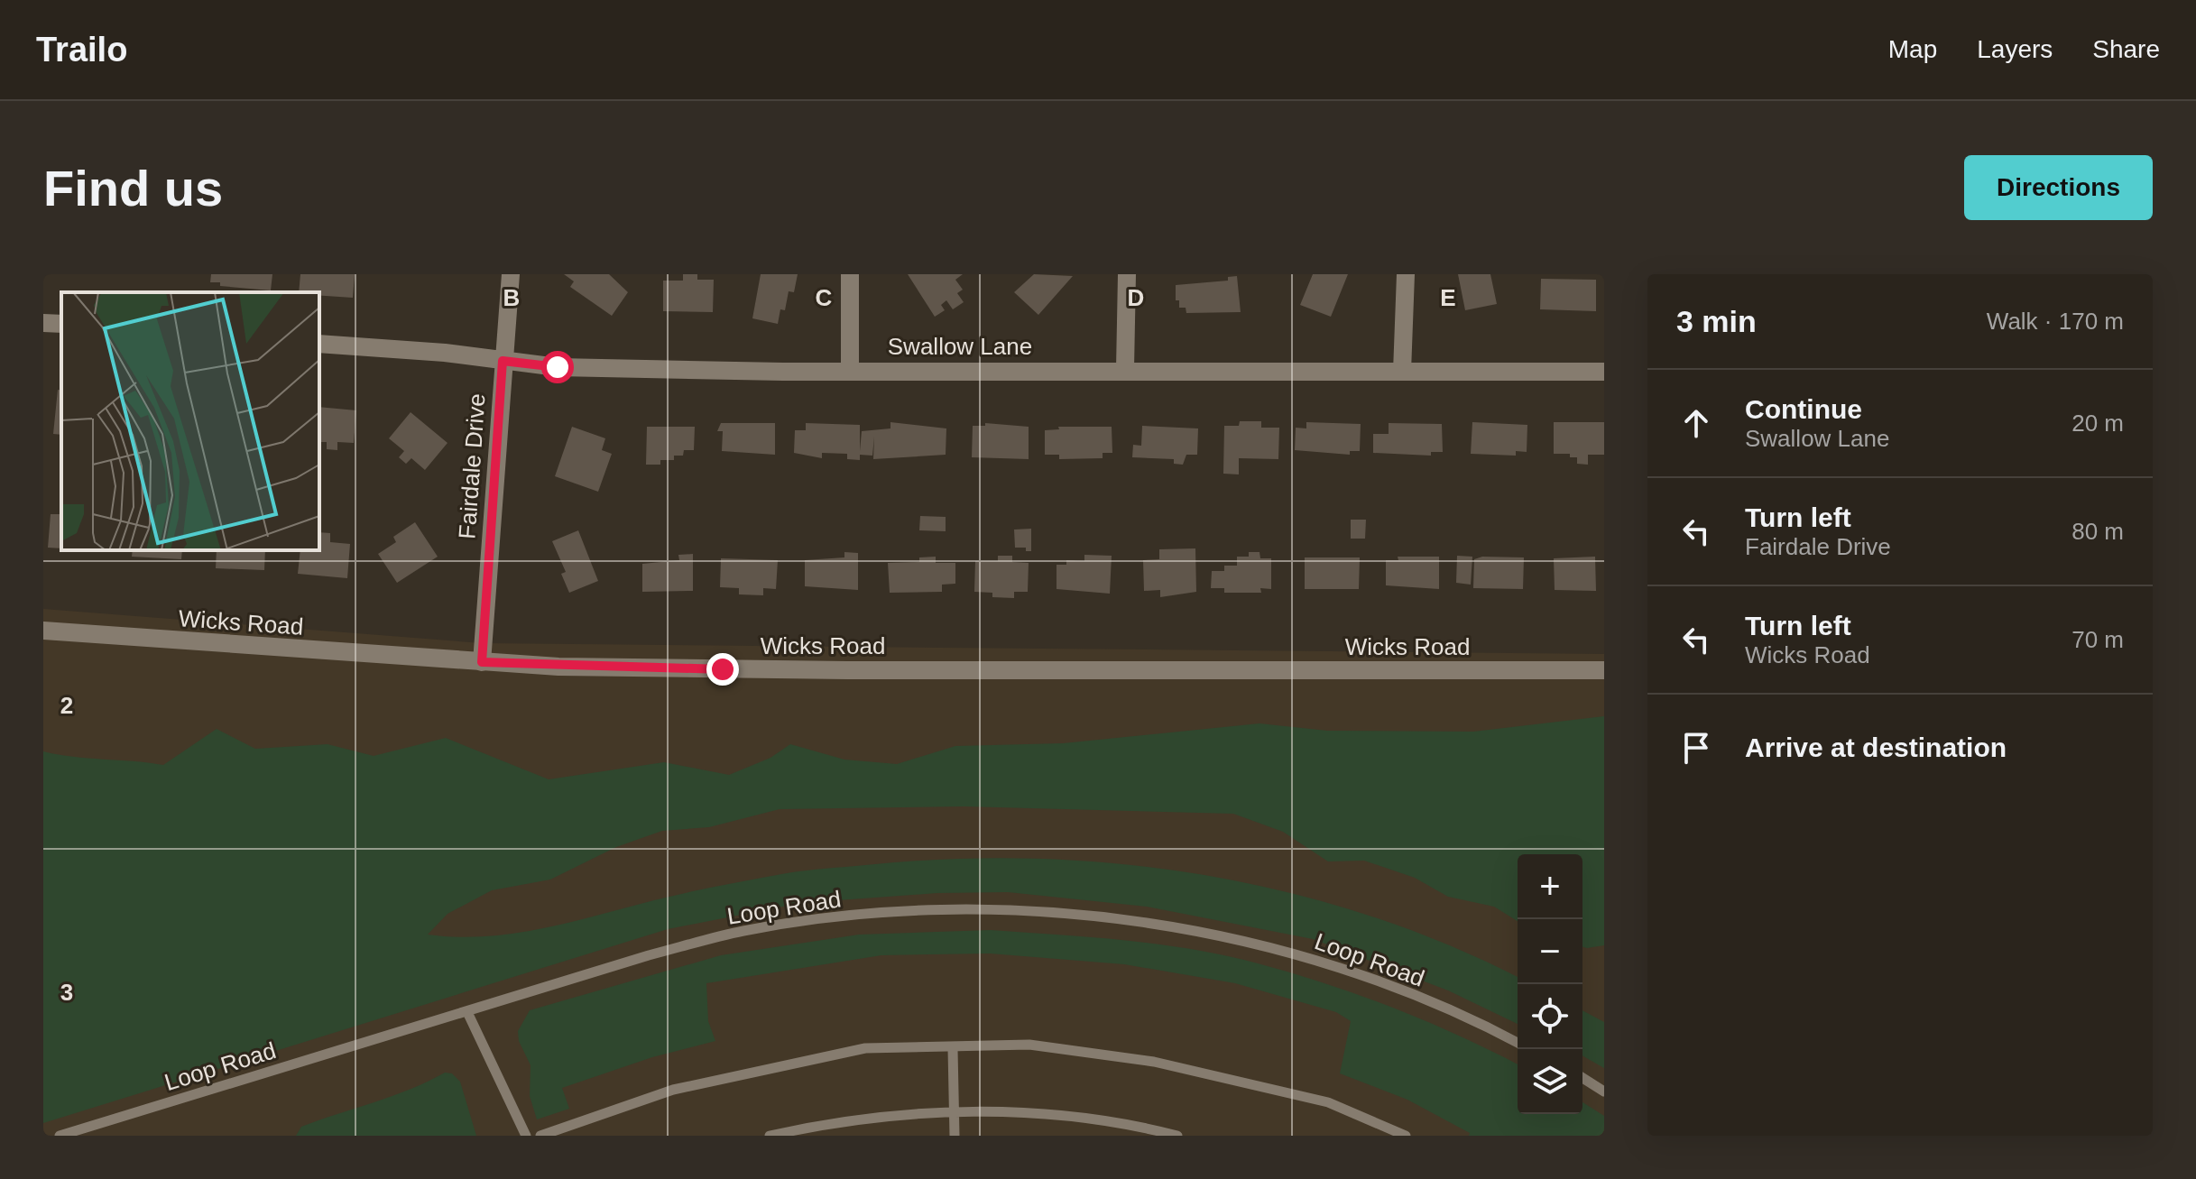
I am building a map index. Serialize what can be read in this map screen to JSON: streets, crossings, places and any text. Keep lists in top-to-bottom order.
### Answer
{
  "streets": {
    "street": ["Swallow Lane", "Fairdale Drive", "Wicks Road"],
    "lane": ["Loop Road"]
  },
  "crossings": [
    ["Swallow Lane", "Fairdale Drive"],
    ["Fairdale Drive", "Wicks Road"]
  ],
  "page": {
    "header": "Trailo",
    "nav": ["Map", "Layers", "Share"],
    "buttons": "Directions",
    "title": "Find us",
    "heading": ["3 min", "Walk · 170 m"],
    "list": [
      ["Continue", "Swallow Lane", "20 m"],
      ["Turn left", "Fairdale Drive", "80 m"],
      ["Turn left", "Wicks Road", "70 m"],
      "Arrive at destination"
    ],
    "map_buttons": ["+", "−"]
  },
  "grid": {
    "columns": [
      "B",
      "C",
      "D",
      "E"
    ],
    "rows": ["2", "3"]
  }
}
